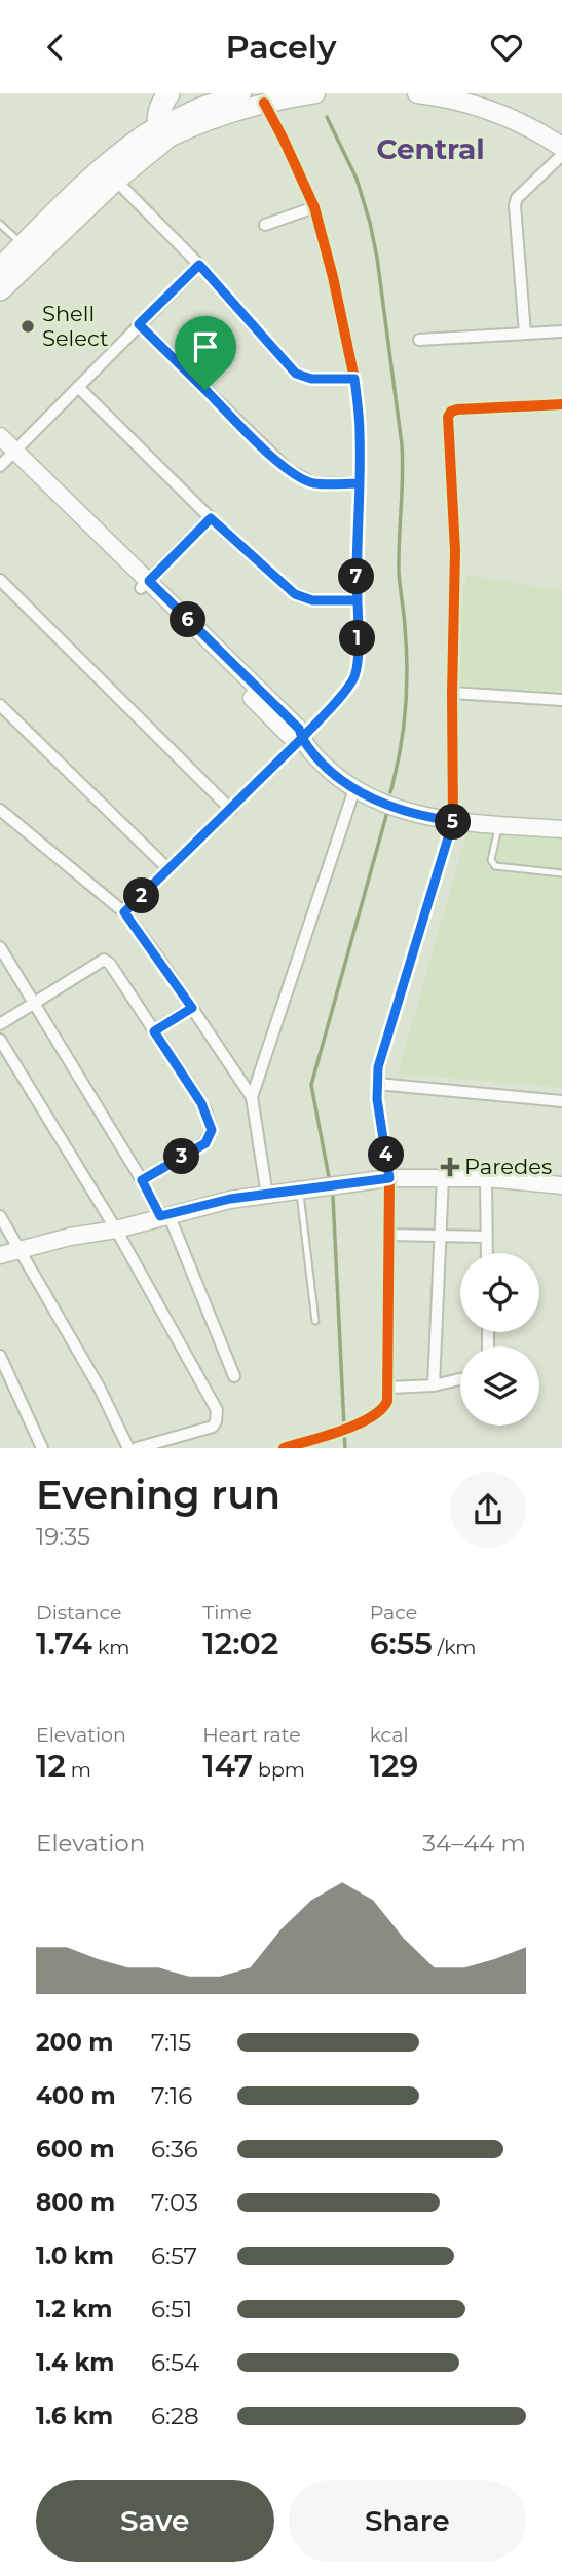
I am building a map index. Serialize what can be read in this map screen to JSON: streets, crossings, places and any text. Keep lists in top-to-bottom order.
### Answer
{
  "districts": ["Central"],
  "places": {
    "other": ["Shell Select"],
    "health": ["Paredes"]
  },
  "page": {
    "header": "Pacely",
    "pins": [
      "7",
      "6",
      "1",
      "5",
      "2",
      "4",
      "3"
    ],
    "heading": ["Evening run", "19:35"],
    "stats": [
      ["Distance", "1.74 km"],
      ["Time", "12:02"],
      ["Pace", "6:55 /km"],
      ["Elevation", "12 m"],
      ["Heart rate", "147 bpm"],
      ["kcal", "129"]
    ],
    "chart": ["Elevation", "34–44 m"],
    "list": [
      {
        "name": "200 m",
        "note": "7:15"
      },
      {
        "name": "400 m",
        "note": "7:16"
      },
      {
        "name": "600 m",
        "note": "6:36"
      },
      {
        "name": "800 m",
        "note": "7:03"
      },
      {
        "name": "1.0 km",
        "note": "6:57"
      },
      {
        "name": "1.2 km",
        "note": "6:51"
      },
      {
        "name": "1.4 km",
        "note": "6:54"
      },
      {
        "name": "1.6 km",
        "note": "6:28"
      }
    ],
    "buttons": ["Save", "Share"]
  }
}
